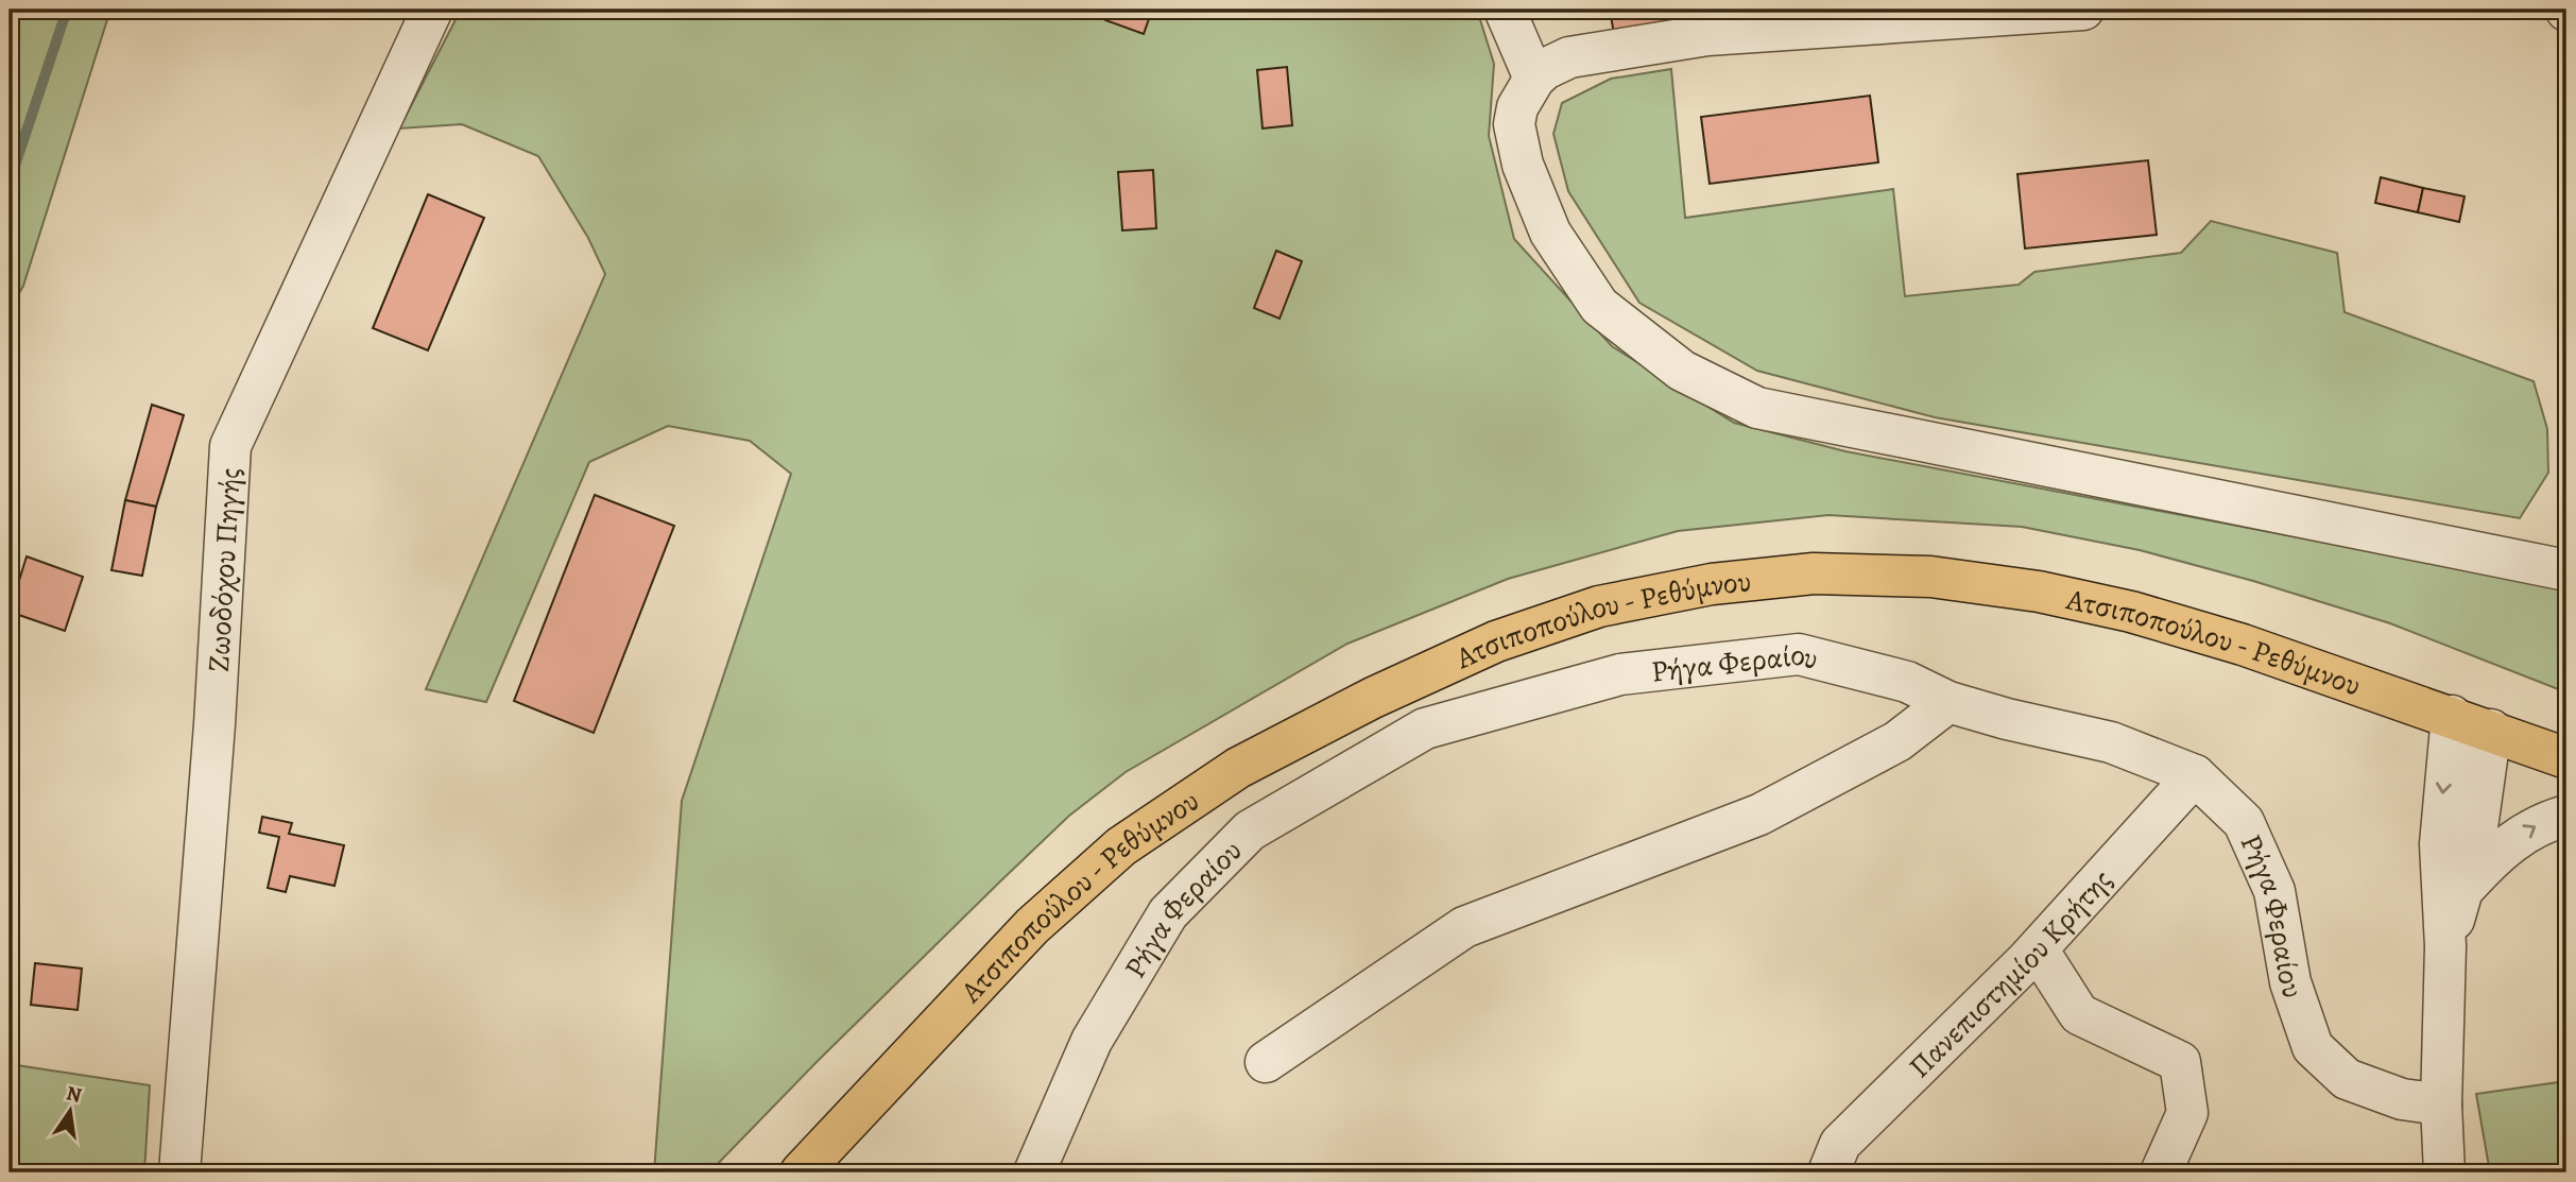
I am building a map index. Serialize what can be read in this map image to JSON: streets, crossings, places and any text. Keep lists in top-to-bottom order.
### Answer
{
  "streets": {
    "main road": ["Ατσιποπούλου - Ρεθύμνου"],
    "street": ["Ζωοδόχου Πηγής", "Ρήγα Φεραίου", "Πανεπιστημίου Κρήτης"]
  },
  "crossings": [
    ["Ρήγα Φεραίου", "Πανεπιστημίου Κρήτης"]
  ],
  "north": "top"
}
